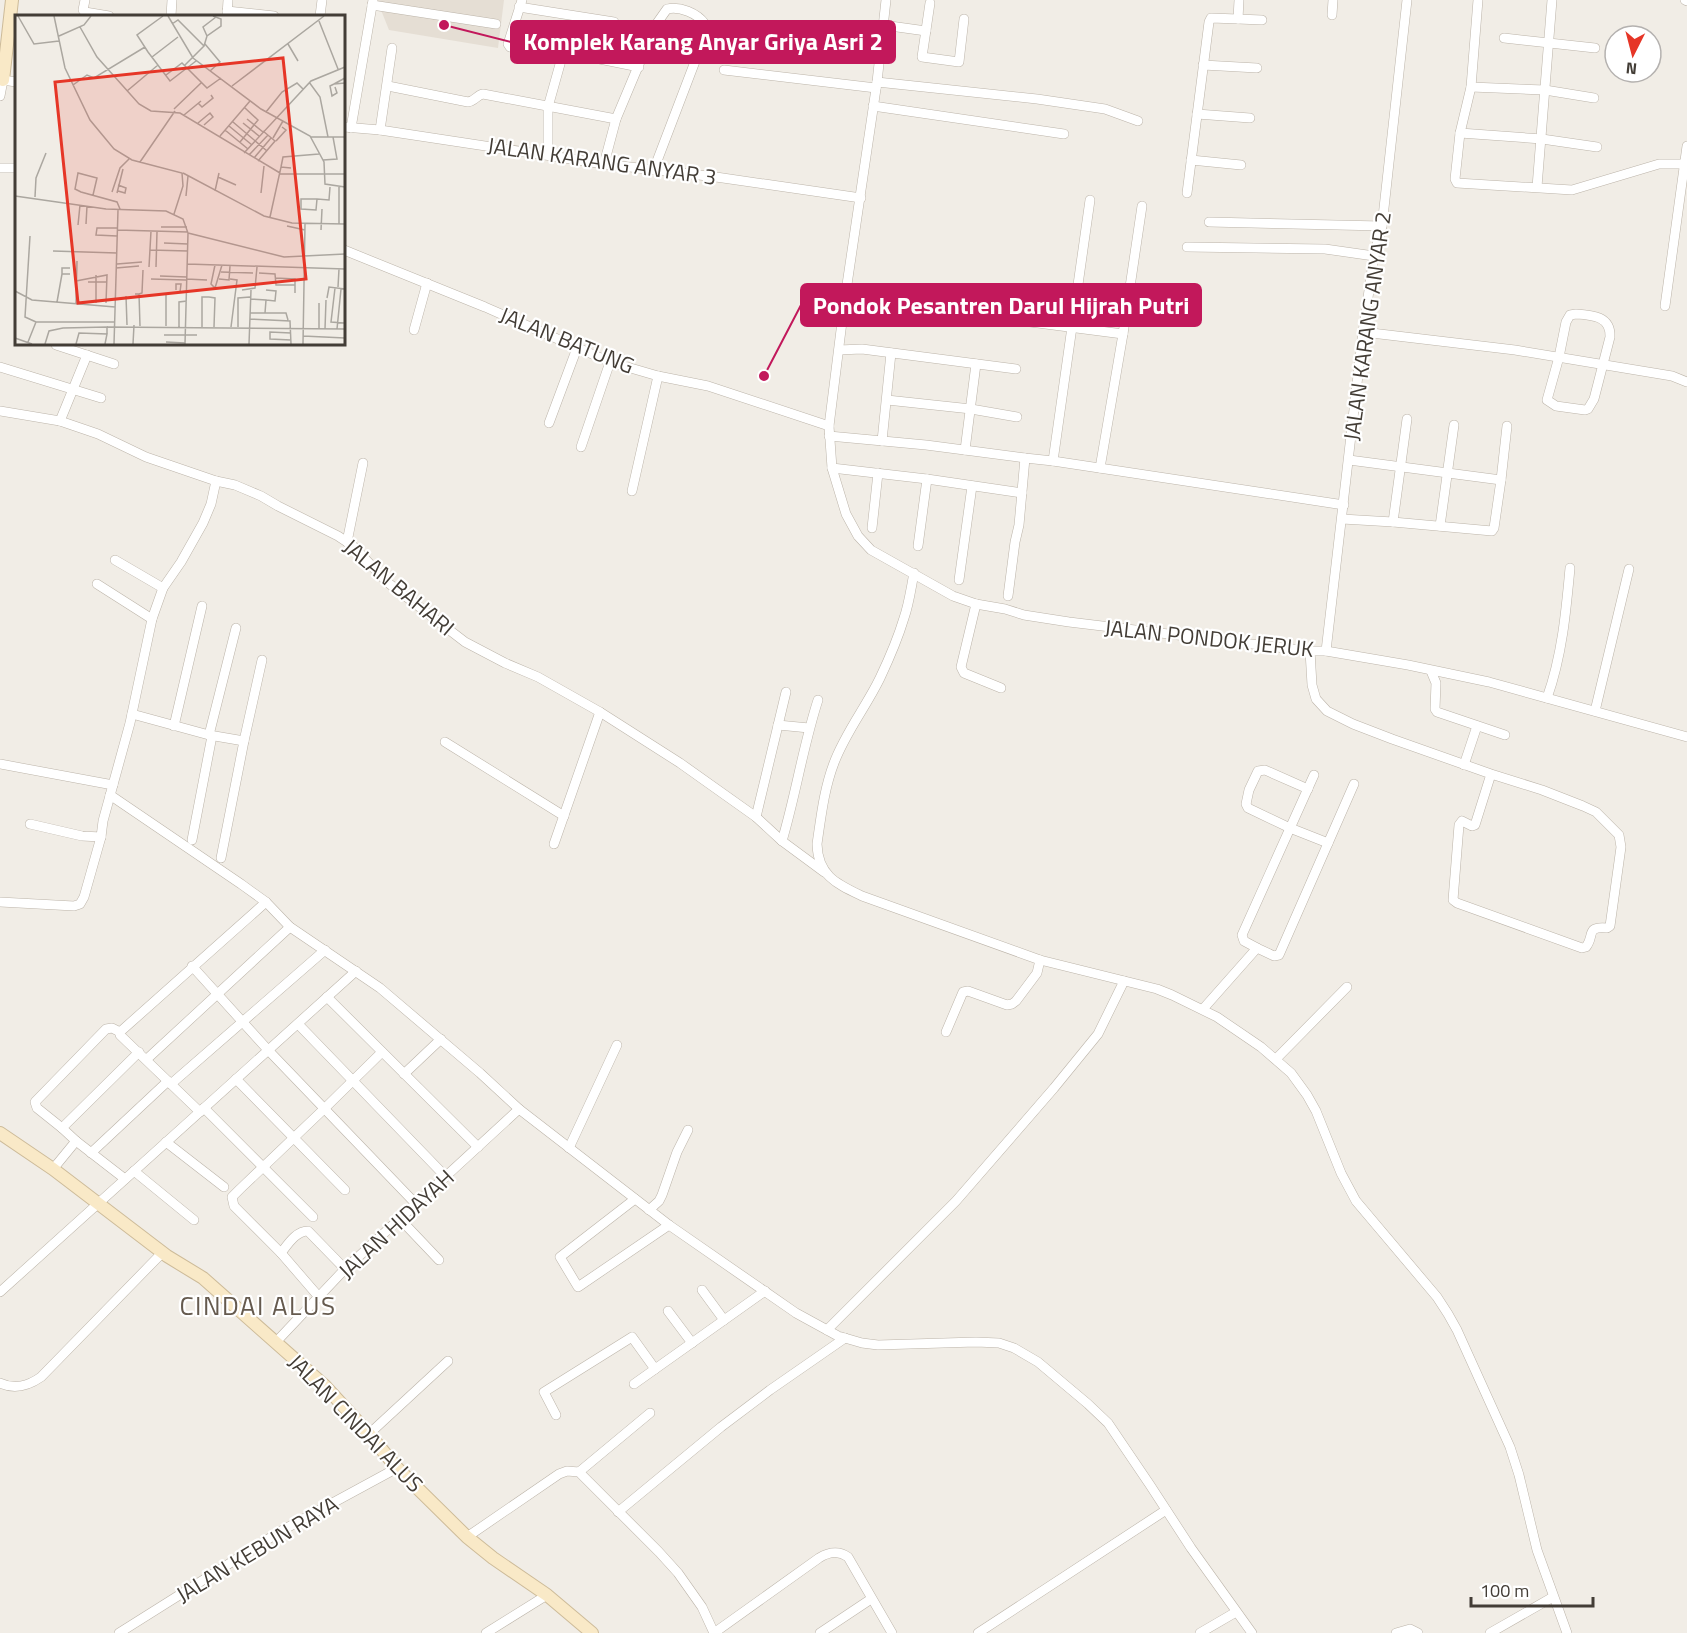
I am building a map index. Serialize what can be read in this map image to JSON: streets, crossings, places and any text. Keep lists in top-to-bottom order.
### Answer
{
  "streets": {
    "street": [
      "JALAN KARANG ANYAR 3",
      "JALAN KARANG ANYAR 2",
      "JALAN BATUNG",
      "JALAN BAHARI",
      "JALAN PONDOK JERUK",
      "JALAN HIDAYAH",
      "JALAN CINDAI ALUS",
      "JALAN KEBUN RAYA"
    ]
  },
  "crossings": [
    ["JALAN KARANG ANYAR 3", "JALAN PONDOK JERUK"],
    ["JALAN KARANG ANYAR 2", "JALAN BATUNG"],
    ["JALAN KARANG ANYAR 2", "JALAN PONDOK JERUK"],
    ["JALAN BATUNG", "JALAN PONDOK JERUK"],
    ["JALAN HIDAYAH", "JALAN CINDAI ALUS"],
    ["JALAN CINDAI ALUS", "JALAN KEBUN RAYA"]
  ],
  "districts": ["CINDAI ALUS"],
  "places": ["Komplek Karang Anyar Griya Asri 2", "Pondok Pesantren Darul Hijrah Putri"],
  "scale_bar": "100 m",
  "north": "bottom"
}
